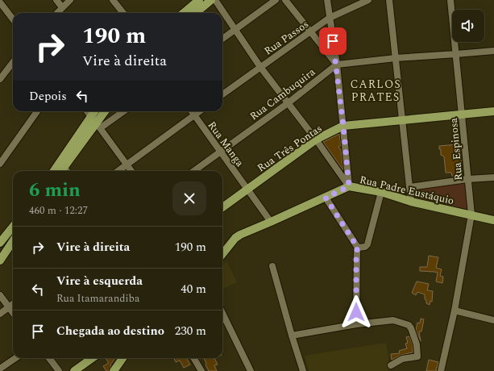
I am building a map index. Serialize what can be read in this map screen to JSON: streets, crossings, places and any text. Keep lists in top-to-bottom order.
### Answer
{
  "streets": {
    "main road": ["Rua Três Pontas", "Rua Padre Eustáquio"],
    "street": [
      "Rua Passos",
      "Rua Cambuquira",
      "Rua Manga",
      "Rua Espinosa"
    ]
  },
  "crossings": [
    ["Rua Cambuquira", "Rua Manga"],
    ["Rua Manga", "Rua Três Pontas"],
    ["Rua Manga", "Rua Padre Eustáquio"],
    ["Rua Três Pontas", "Rua Espinosa"],
    ["Rua Espinosa", "Rua Padre Eustáquio"]
  ],
  "districts": ["CARLOS PRATES"],
  "page": {
    "turn": ["190 m", "Vire à direita"],
    "then": "Depois",
    "heading": ["6 min", "460 m · 12:27"],
    "list": [
      {
        "name": "Vire à direita",
        "value": "190 m"
      },
      {
        "name": "Vire à esquerda",
        "note": "Rua Itamarandiba",
        "value": "40 m"
      },
      {
        "name": "Chegada ao destino",
        "value": "230 m"
      }
    ]
  }
}
